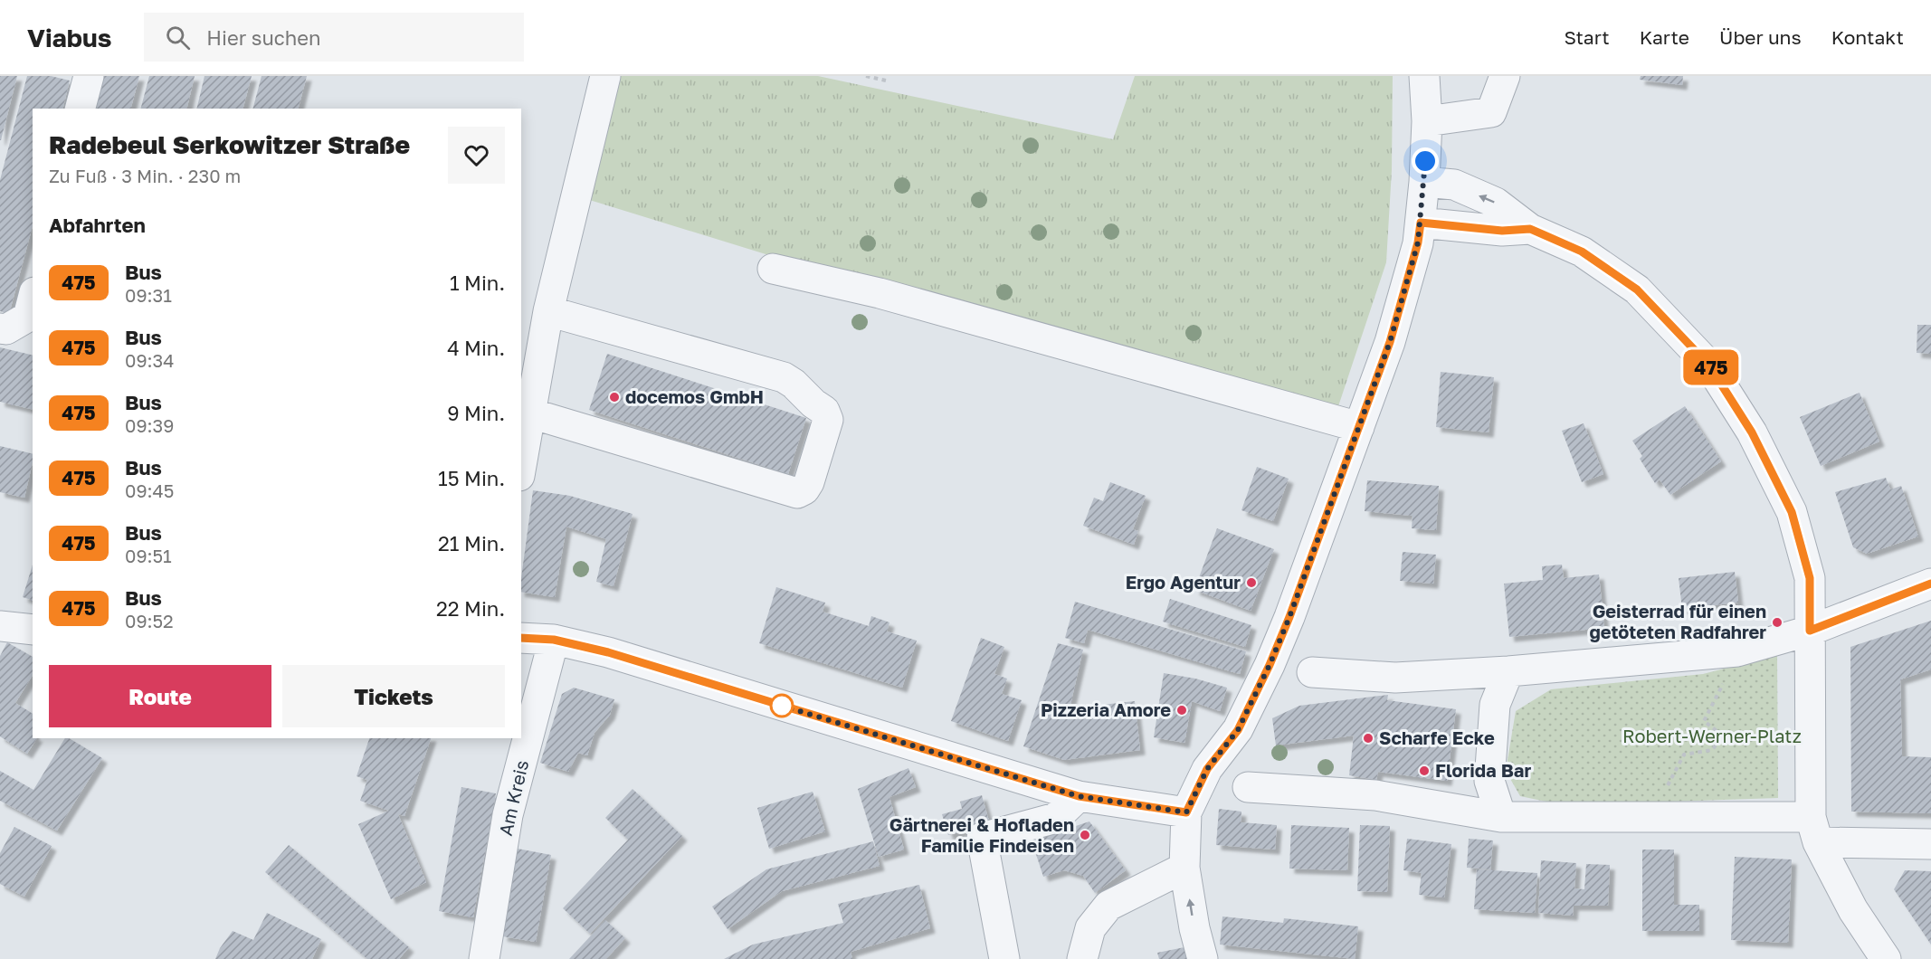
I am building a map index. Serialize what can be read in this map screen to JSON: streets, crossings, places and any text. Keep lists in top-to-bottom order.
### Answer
{
  "streets": {
    "street": ["Am Kreis"]
  },
  "parks": ["Robert-Werner-Platz"],
  "places": [
    "docemos GmbH",
    "Ergo Agentur",
    "Geisterrad für einen getöteten Radfahrer",
    "Pizzeria Amore",
    "Scharfe Ecke",
    "Florida Bar",
    "Gärtnerei & Hofladen Familie Findeisen"
  ],
  "lines": ["bus line 475"],
  "page": {
    "header": "Viabus",
    "search": "Hier suchen",
    "nav": [
      "Start",
      "Karte",
      "Über uns",
      "Kontakt"
    ],
    "on_map": "475",
    "heading": [
      ["Radebeul Serkowitzer Straße", "Zu Fuß · 3 Min. · 230 m"],
      "Abfahrten"
    ],
    "list": [
      {
        "mark": "475",
        "name": "Bus",
        "note": "09:31",
        "value": "1 Min."
      },
      {
        "mark": "475",
        "name": "Bus",
        "note": "09:34",
        "value": "4 Min."
      },
      {
        "mark": "475",
        "name": "Bus",
        "note": "09:39",
        "value": "9 Min."
      },
      {
        "mark": "475",
        "name": "Bus",
        "note": "09:45",
        "value": "15 Min."
      },
      {
        "mark": "475",
        "name": "Bus",
        "note": "09:51",
        "value": "21 Min."
      },
      {
        "mark": "475",
        "name": "Bus",
        "note": "09:52",
        "value": "22 Min."
      }
    ],
    "buttons": ["Route", "Tickets"]
  }
}
